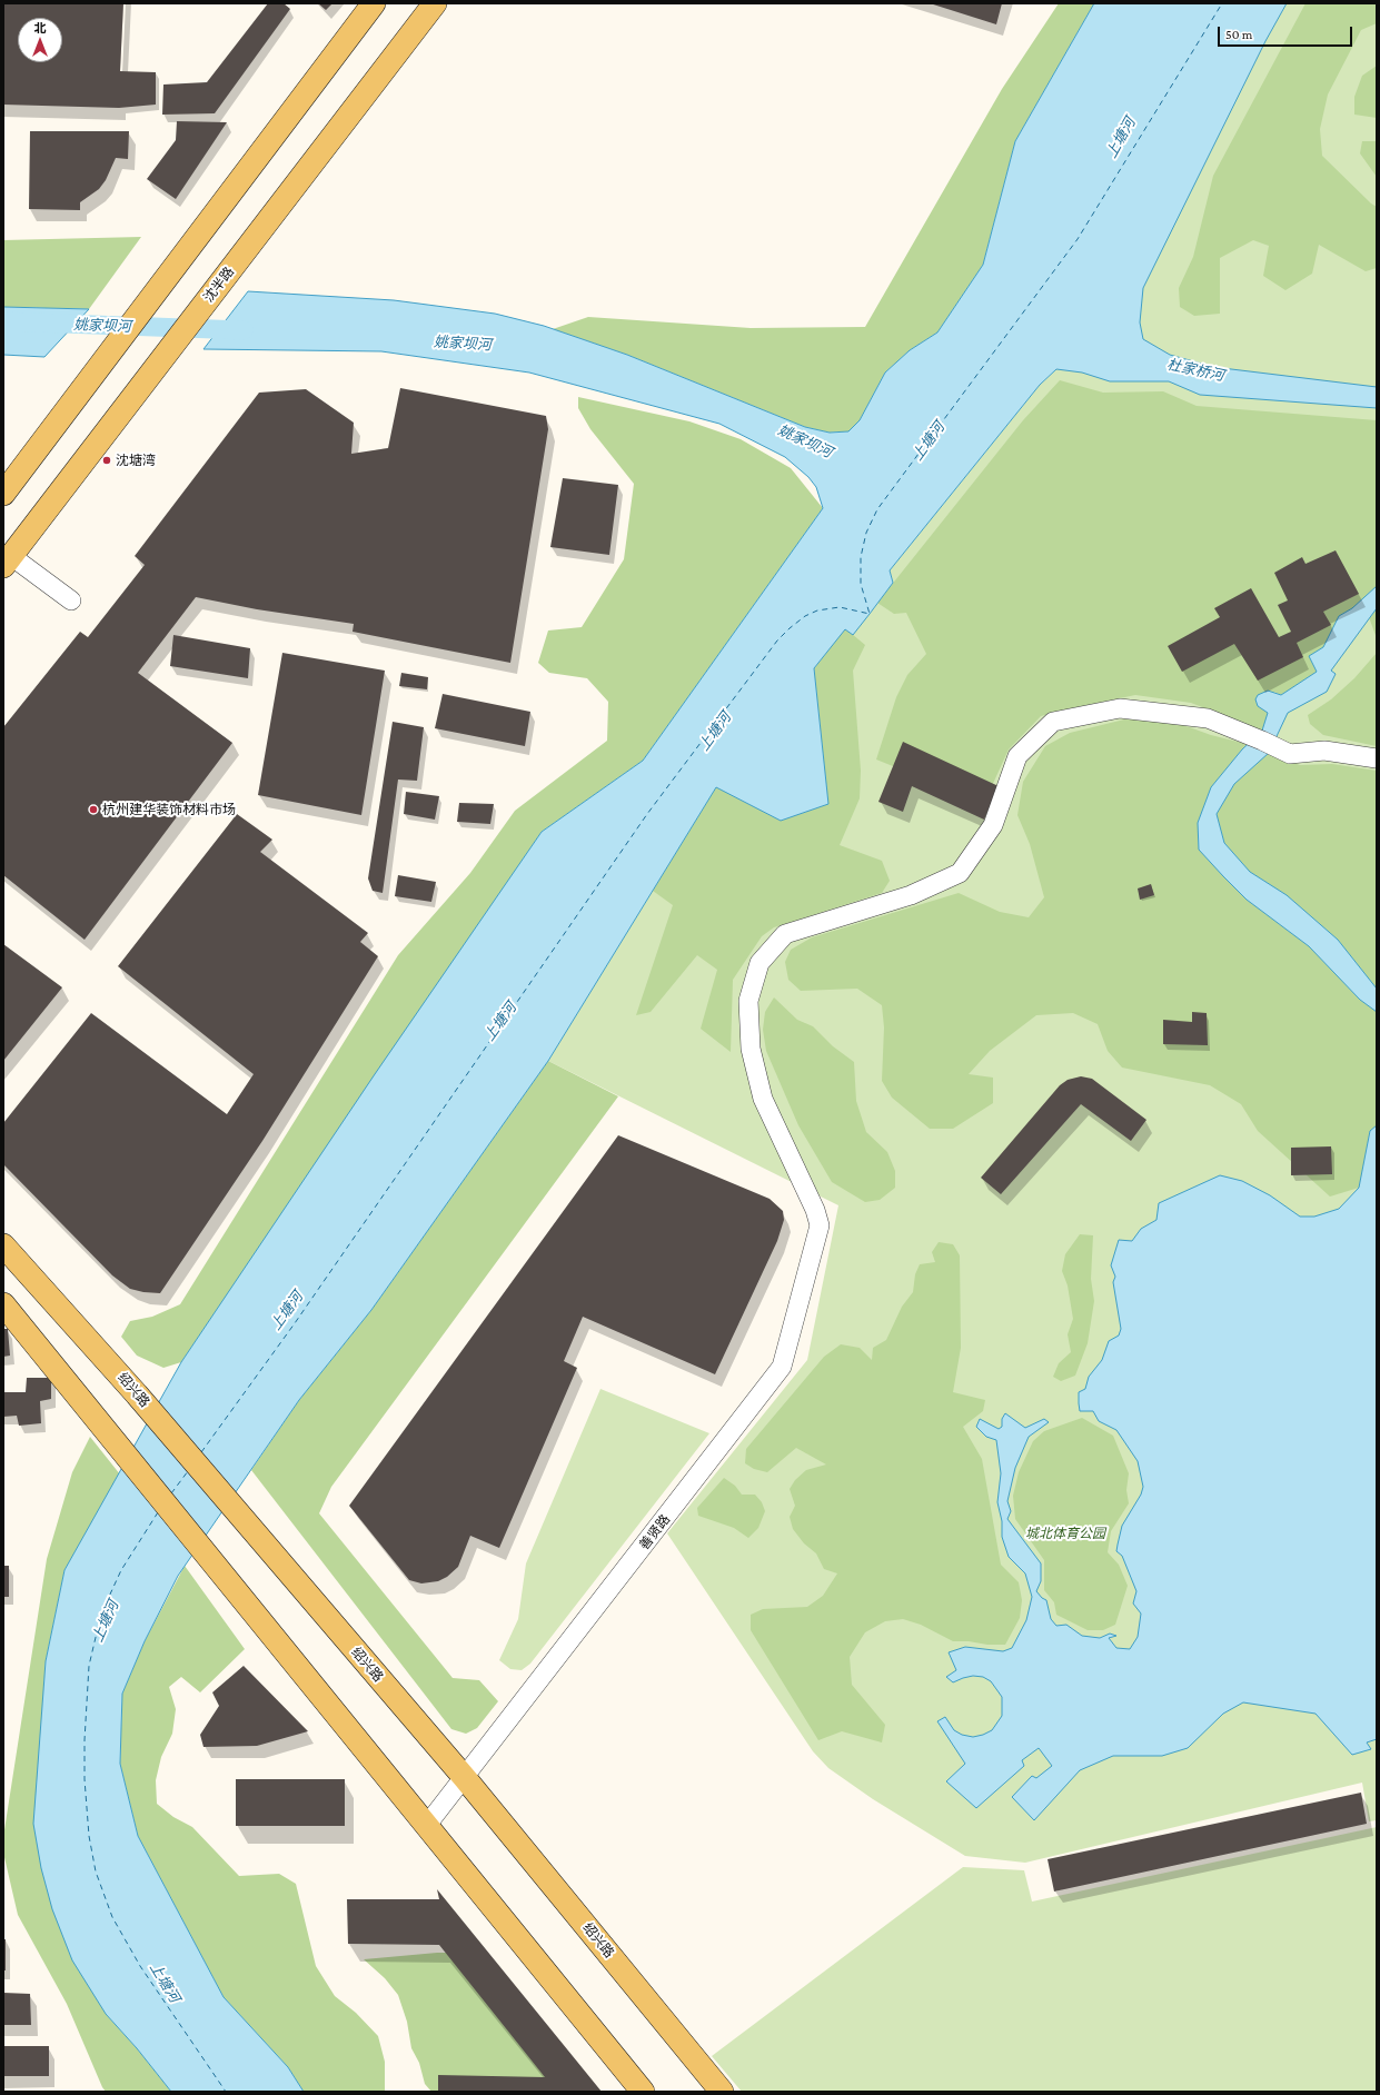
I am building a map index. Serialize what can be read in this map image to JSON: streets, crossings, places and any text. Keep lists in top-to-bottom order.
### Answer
{
  "streets": {
    "main road": ["沈半路", "绍兴路"],
    "street": ["善贤路"]
  },
  "crossings": [
    ["绍兴路", "善贤路"]
  ],
  "water": ["上塘河", "姚家坝河", "杜家桥河"],
  "parks": ["城北体育公园"],
  "places": ["沈塘湾", "杭州建华装饰材料市场"],
  "scale_bar": "50 m",
  "north": "top"
}
